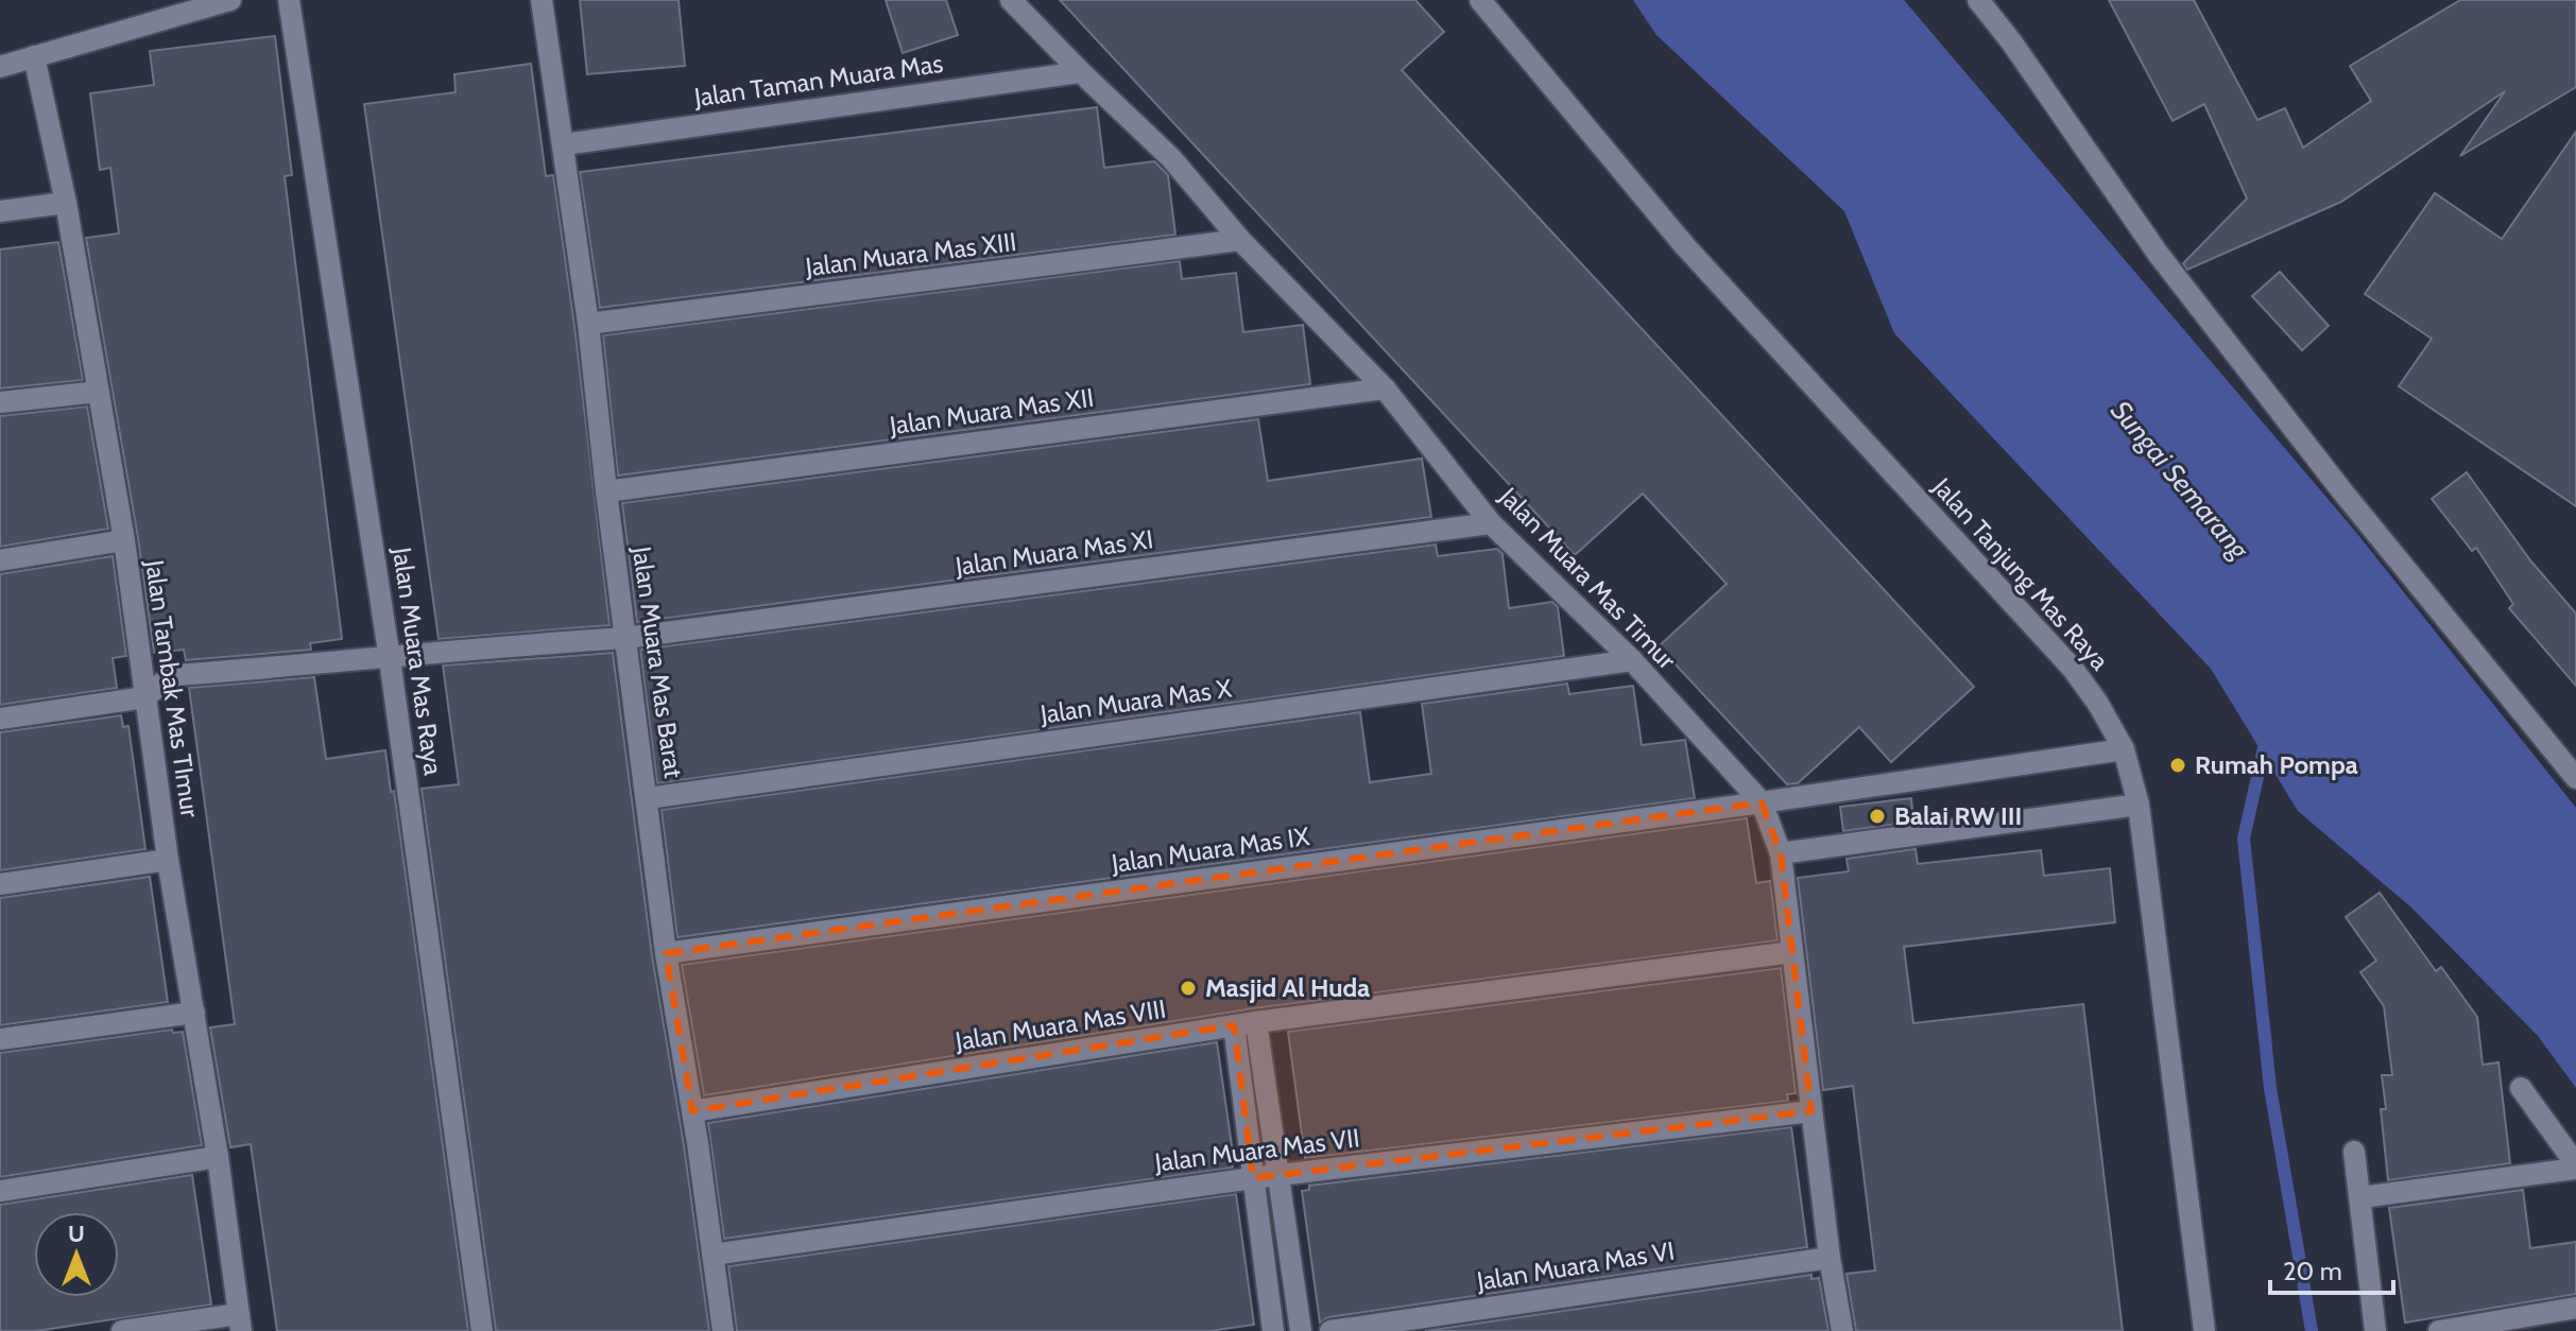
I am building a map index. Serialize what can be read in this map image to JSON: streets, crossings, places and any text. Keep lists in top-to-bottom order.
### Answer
{
  "streets": {
    "street": [
      "Jalan Taman Muara Mas",
      "Jalan Muara Mas XIII",
      "Jalan Muara Mas XII",
      "Jalan Muara Mas XI",
      "Jalan Tanjung Mas Raya",
      "Jalan Muara Mas Timur",
      "Jalan Muara Mas Raya",
      "Jalan Muara Mas Barat",
      "Jalan Tambak Mas TImur",
      "Jalan Muara Mas X",
      "Jalan Muara Mas IX",
      "Jalan Muara Mas VIII",
      "Jalan Muara Mas VII",
      "Jalan Muara Mas VI"
    ]
  },
  "crossings": [
    ["Jalan Taman Muara Mas", "Jalan Muara Mas Timur"],
    ["Jalan Taman Muara Mas", "Jalan Muara Mas Barat"],
    ["Jalan Muara Mas XIII", "Jalan Muara Mas Timur"],
    ["Jalan Muara Mas XIII", "Jalan Muara Mas Barat"],
    ["Jalan Muara Mas XII", "Jalan Muara Mas Timur"],
    ["Jalan Muara Mas XII", "Jalan Muara Mas Barat"],
    ["Jalan Muara Mas XI", "Jalan Muara Mas Timur"],
    ["Jalan Muara Mas XI", "Jalan Muara Mas Raya"],
    ["Jalan Muara Mas XI", "Jalan Muara Mas Barat"],
    ["Jalan Muara Mas XI", "Jalan Tambak Mas TImur"],
    ["Jalan Tanjung Mas Raya", "Jalan Muara Mas IX"],
    ["Jalan Muara Mas Timur", "Jalan Muara Mas X"],
    ["Jalan Muara Mas Timur", "Jalan Muara Mas IX"],
    ["Jalan Muara Mas Timur", "Jalan Muara Mas VIII"],
    ["Jalan Muara Mas Timur", "Jalan Muara Mas VII"],
    ["Jalan Muara Mas Timur", "Jalan Muara Mas VI"],
    ["Jalan Muara Mas Barat", "Jalan Muara Mas X"],
    ["Jalan Muara Mas Barat", "Jalan Muara Mas IX"],
    ["Jalan Muara Mas Barat", "Jalan Muara Mas VIII"],
    ["Jalan Muara Mas Barat", "Jalan Muara Mas VII"]
  ],
  "water": ["Sungai Semarang"],
  "places": ["Rumah Pompa", "Balai RW III", "Masjid Al Huda"],
  "scale_bar": "20 m",
  "north": "top"
}
